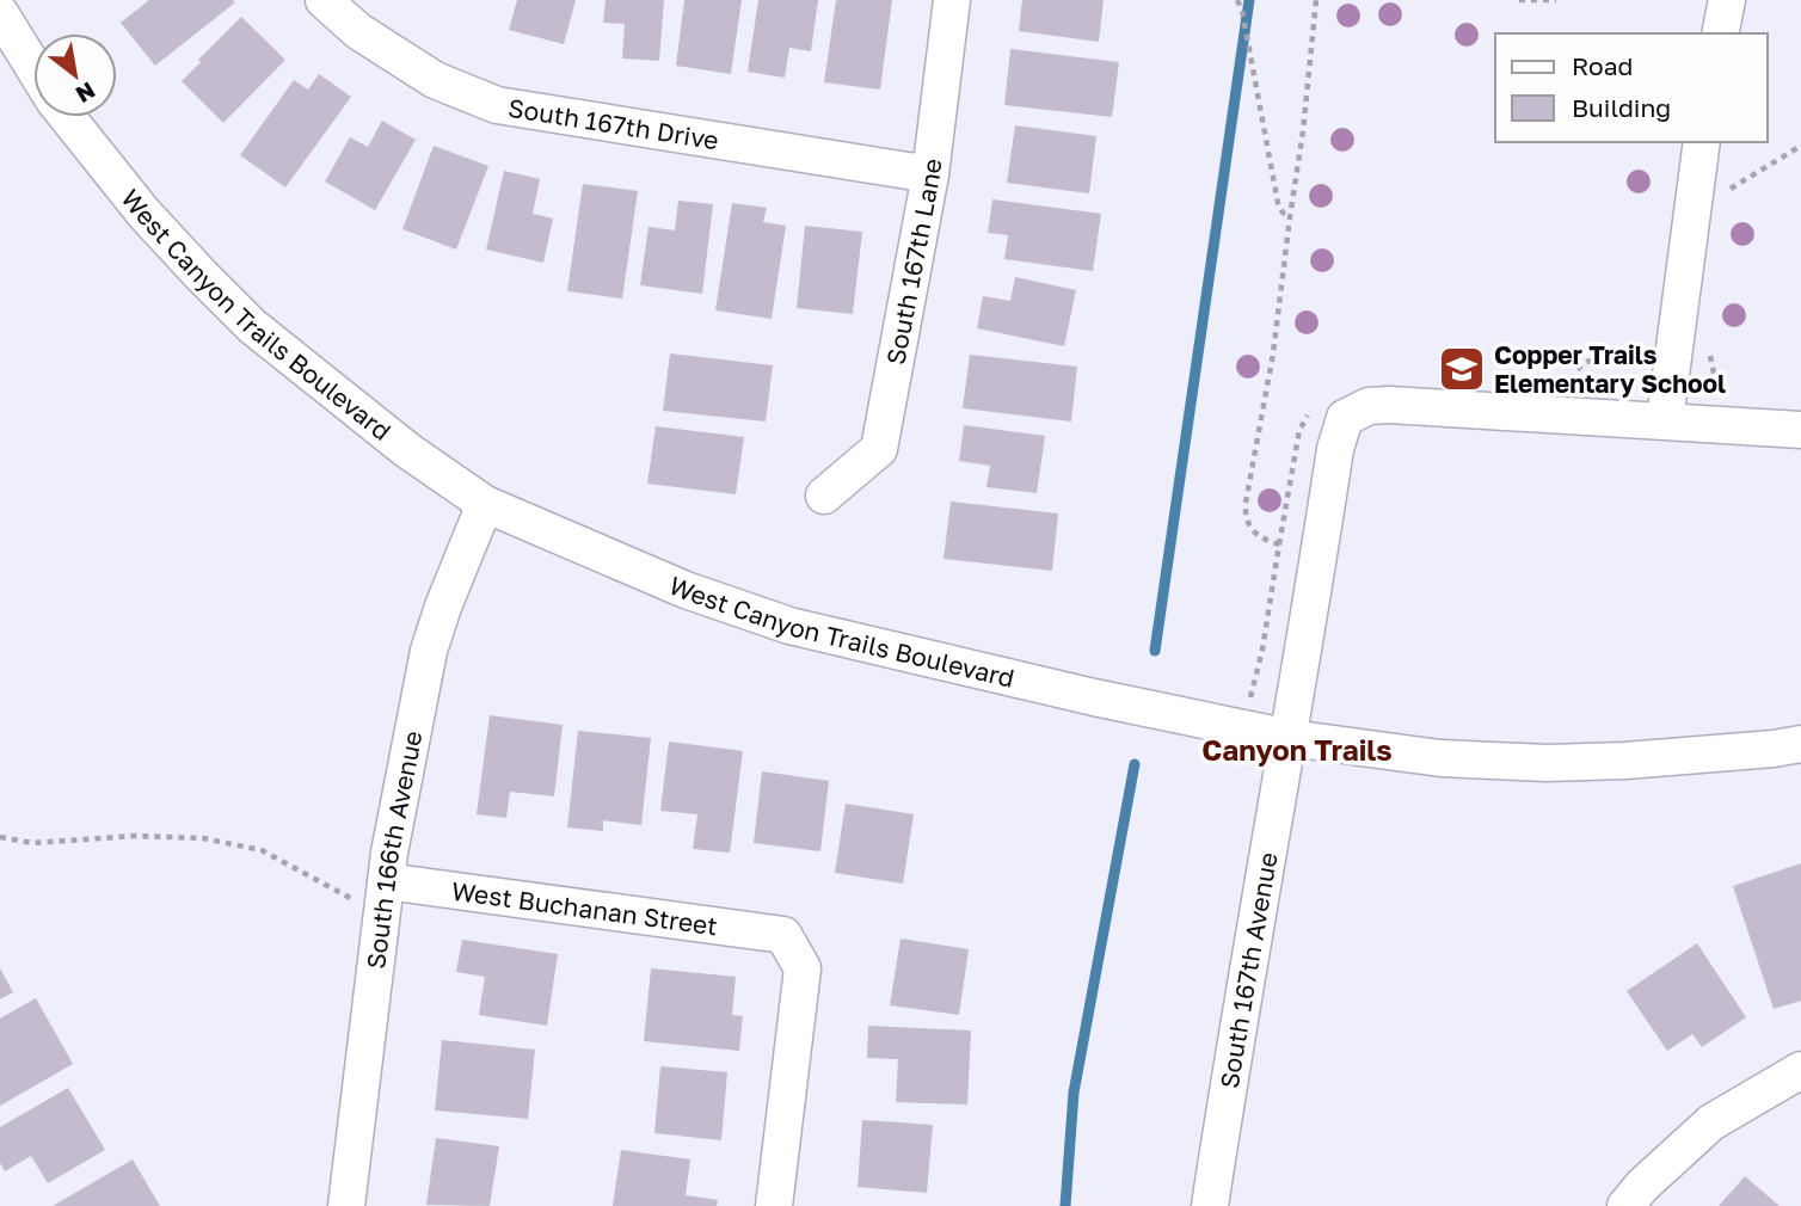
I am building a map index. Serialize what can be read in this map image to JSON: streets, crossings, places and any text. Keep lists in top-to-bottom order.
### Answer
{
  "streets": {
    "street": [
      "South 167th Drive",
      "South 167th Lane",
      "West Canyon Trails Boulevard",
      "South 166th Avenue",
      "West Buchanan Street",
      "South 167th Avenue"
    ]
  },
  "crossings": [
    ["South 167th Drive", "South 167th Lane"],
    ["West Canyon Trails Boulevard", "South 166th Avenue"],
    ["West Canyon Trails Boulevard", "South 167th Avenue"],
    ["South 166th Avenue", "West Buchanan Street"]
  ],
  "districts": ["Canyon Trails"],
  "places": {
    "school or university": ["Copper Trails Elementary School"]
  },
  "legend": ["Road", "Building"],
  "north": "bottom right"
}
